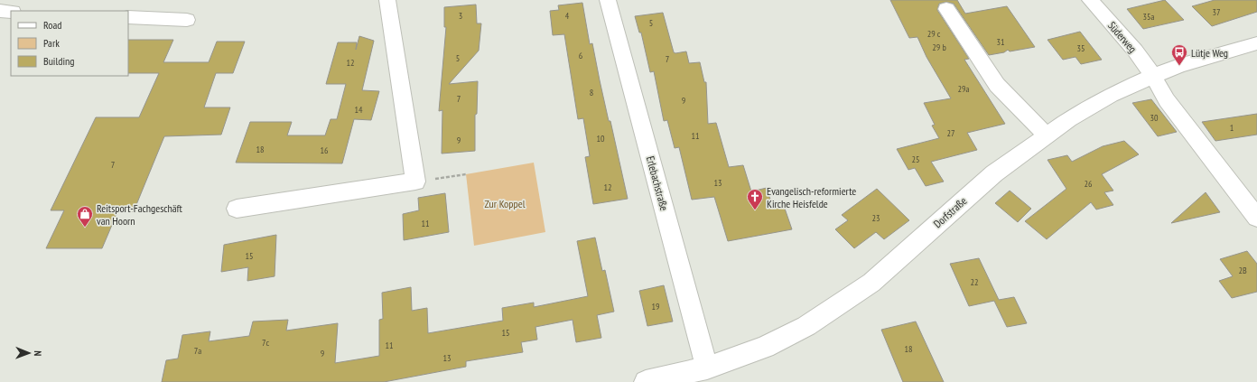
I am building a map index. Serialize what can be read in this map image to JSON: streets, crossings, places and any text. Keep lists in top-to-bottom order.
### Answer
{
  "streets": {
    "street": ["Süderweg", "Erlebachstraße", "Dorfstraße"]
  },
  "crossings": [
    ["Süderweg", "Dorfstraße"],
    ["Erlebachstraße", "Dorfstraße"]
  ],
  "parks": ["Zur Koppel"],
  "places": {
    "bus stop": ["Lütje Weg"],
    "church": ["Evangelisch-reformierte Kirche Heisfelde"],
    "shop": ["Reitsport-Fachgeschäft van Hoorn"]
  },
  "house_numbers": [
    "37",
    "3",
    "4",
    "35a",
    "5",
    "29 c",
    "31",
    "29 b",
    "35",
    "6",
    "5",
    "7",
    "12",
    "29a",
    "8",
    "7",
    "9",
    "14",
    "30",
    "1",
    "27",
    "11",
    "10",
    "9",
    "18",
    "16",
    "25",
    "7",
    "13",
    "26",
    "12",
    "23",
    "11",
    "15",
    "2B",
    "22",
    "19",
    "15",
    "7c",
    "11",
    "18",
    "7a",
    "9",
    "13"
  ],
  "legend": ["Road", "Park", "Building"],
  "north": "right"
}
